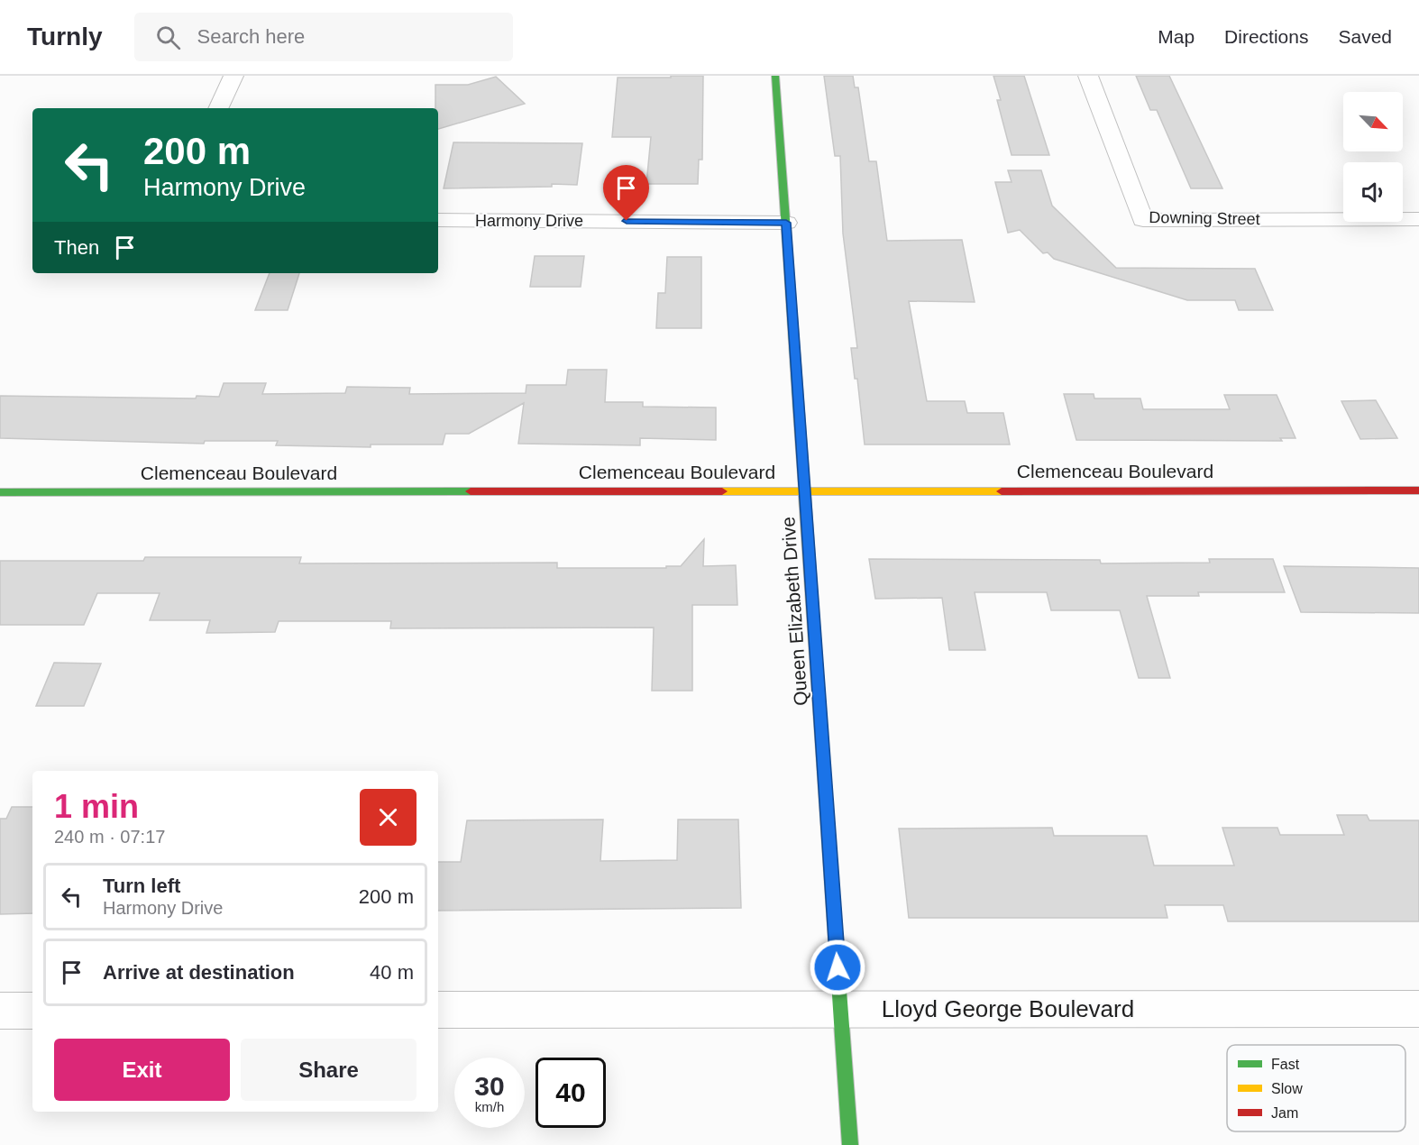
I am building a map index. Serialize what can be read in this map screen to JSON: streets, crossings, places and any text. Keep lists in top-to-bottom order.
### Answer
{
  "streets": {
    "street": [
      "Downing Street",
      "Harmony Drive",
      "Clemenceau Boulevard",
      "Queen Elizabeth Drive",
      "Lloyd George Boulevard"
    ]
  },
  "crossings": [
    ["Harmony Drive", "Queen Elizabeth Drive"],
    ["Clemenceau Boulevard", "Queen Elizabeth Drive"],
    ["Queen Elizabeth Drive", "Lloyd George Boulevard"]
  ],
  "legend": ["Fast", "Slow", "Jam"],
  "north": "bottom right",
  "page": {
    "header": "Turnly",
    "search": "Search here",
    "nav": ["Map", "Directions", "Saved"],
    "turn": ["200 m", "Harmony Drive"],
    "then": "Then",
    "heading": ["1 min", "240 m · 07:17"],
    "list": [
      {
        "name": "Turn left",
        "note": "Harmony Drive",
        "value": "200 m"
      },
      {
        "name": "Arrive at destination",
        "value": "40 m"
      }
    ],
    "buttons": ["Exit", "Share"],
    "speed": "30 km/h",
    "limit": "40"
  }
}
